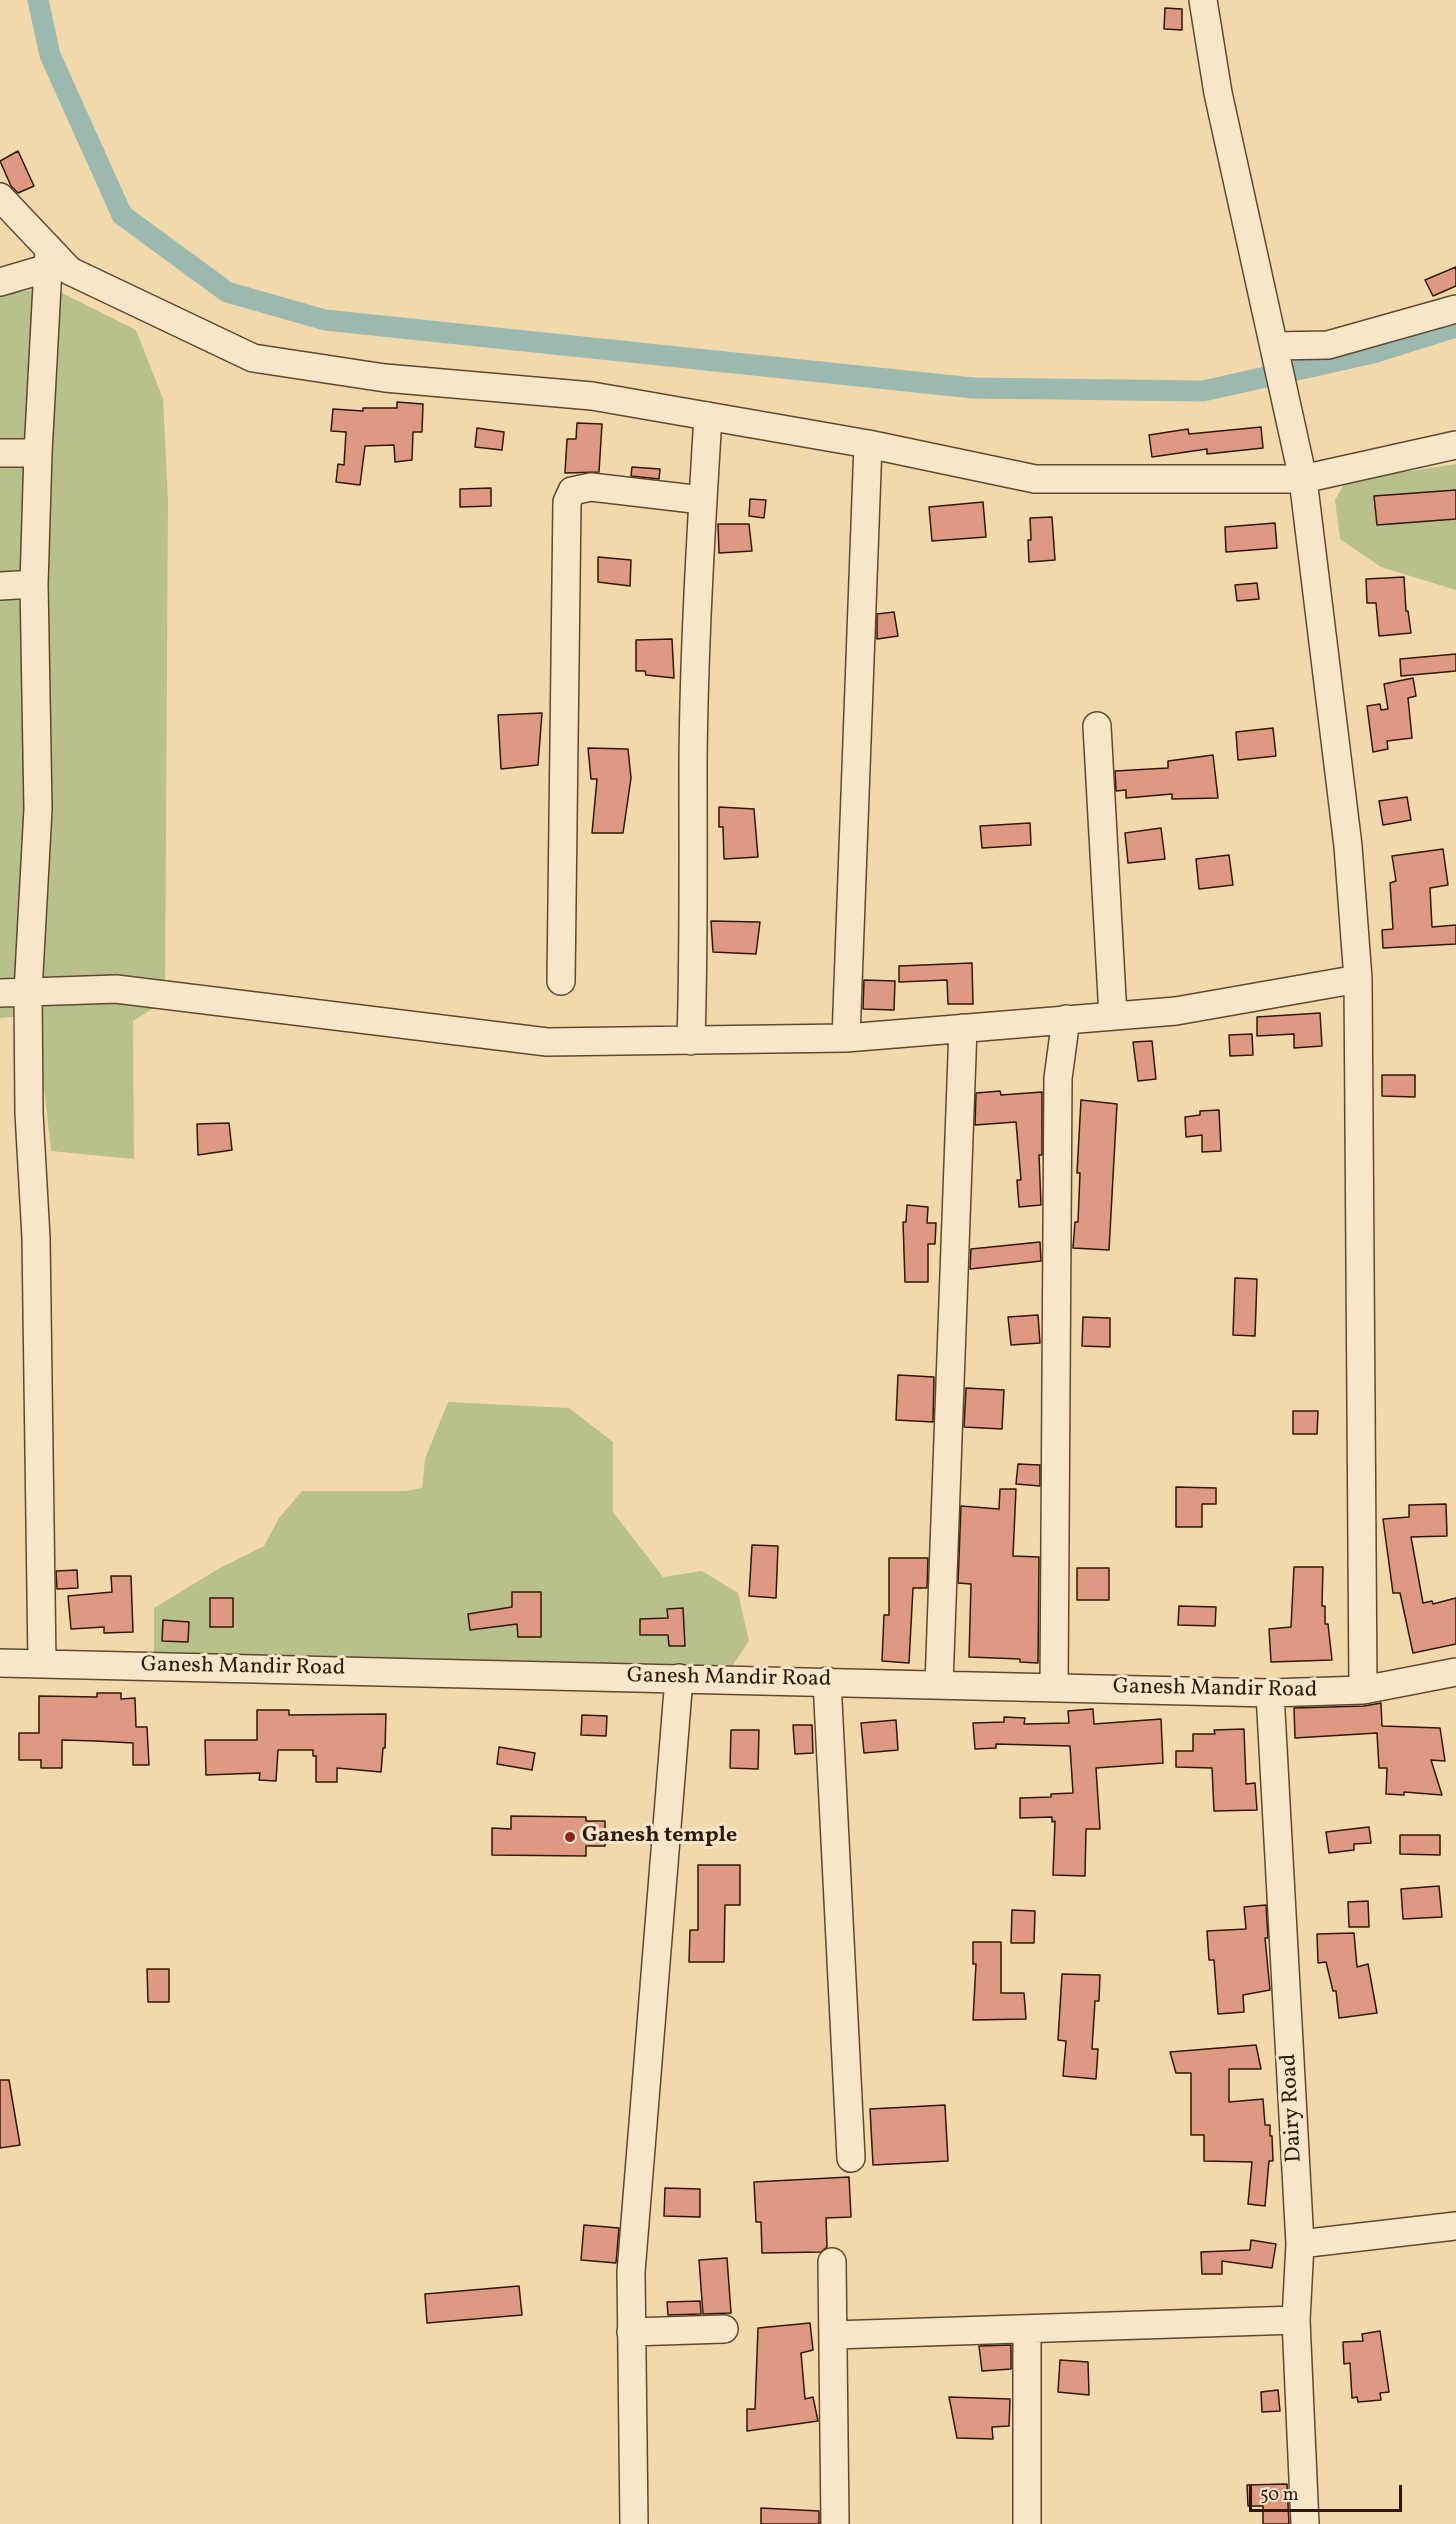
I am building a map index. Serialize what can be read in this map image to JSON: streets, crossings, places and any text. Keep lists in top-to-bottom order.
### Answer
{
  "streets": {
    "street": ["Ganesh Mandir Road", "Dairy Road"]
  },
  "crossings": [
    ["Ganesh Mandir Road", "Dairy Road"]
  ],
  "places": ["Ganesh temple"],
  "scale_bar": "50 m"
}
